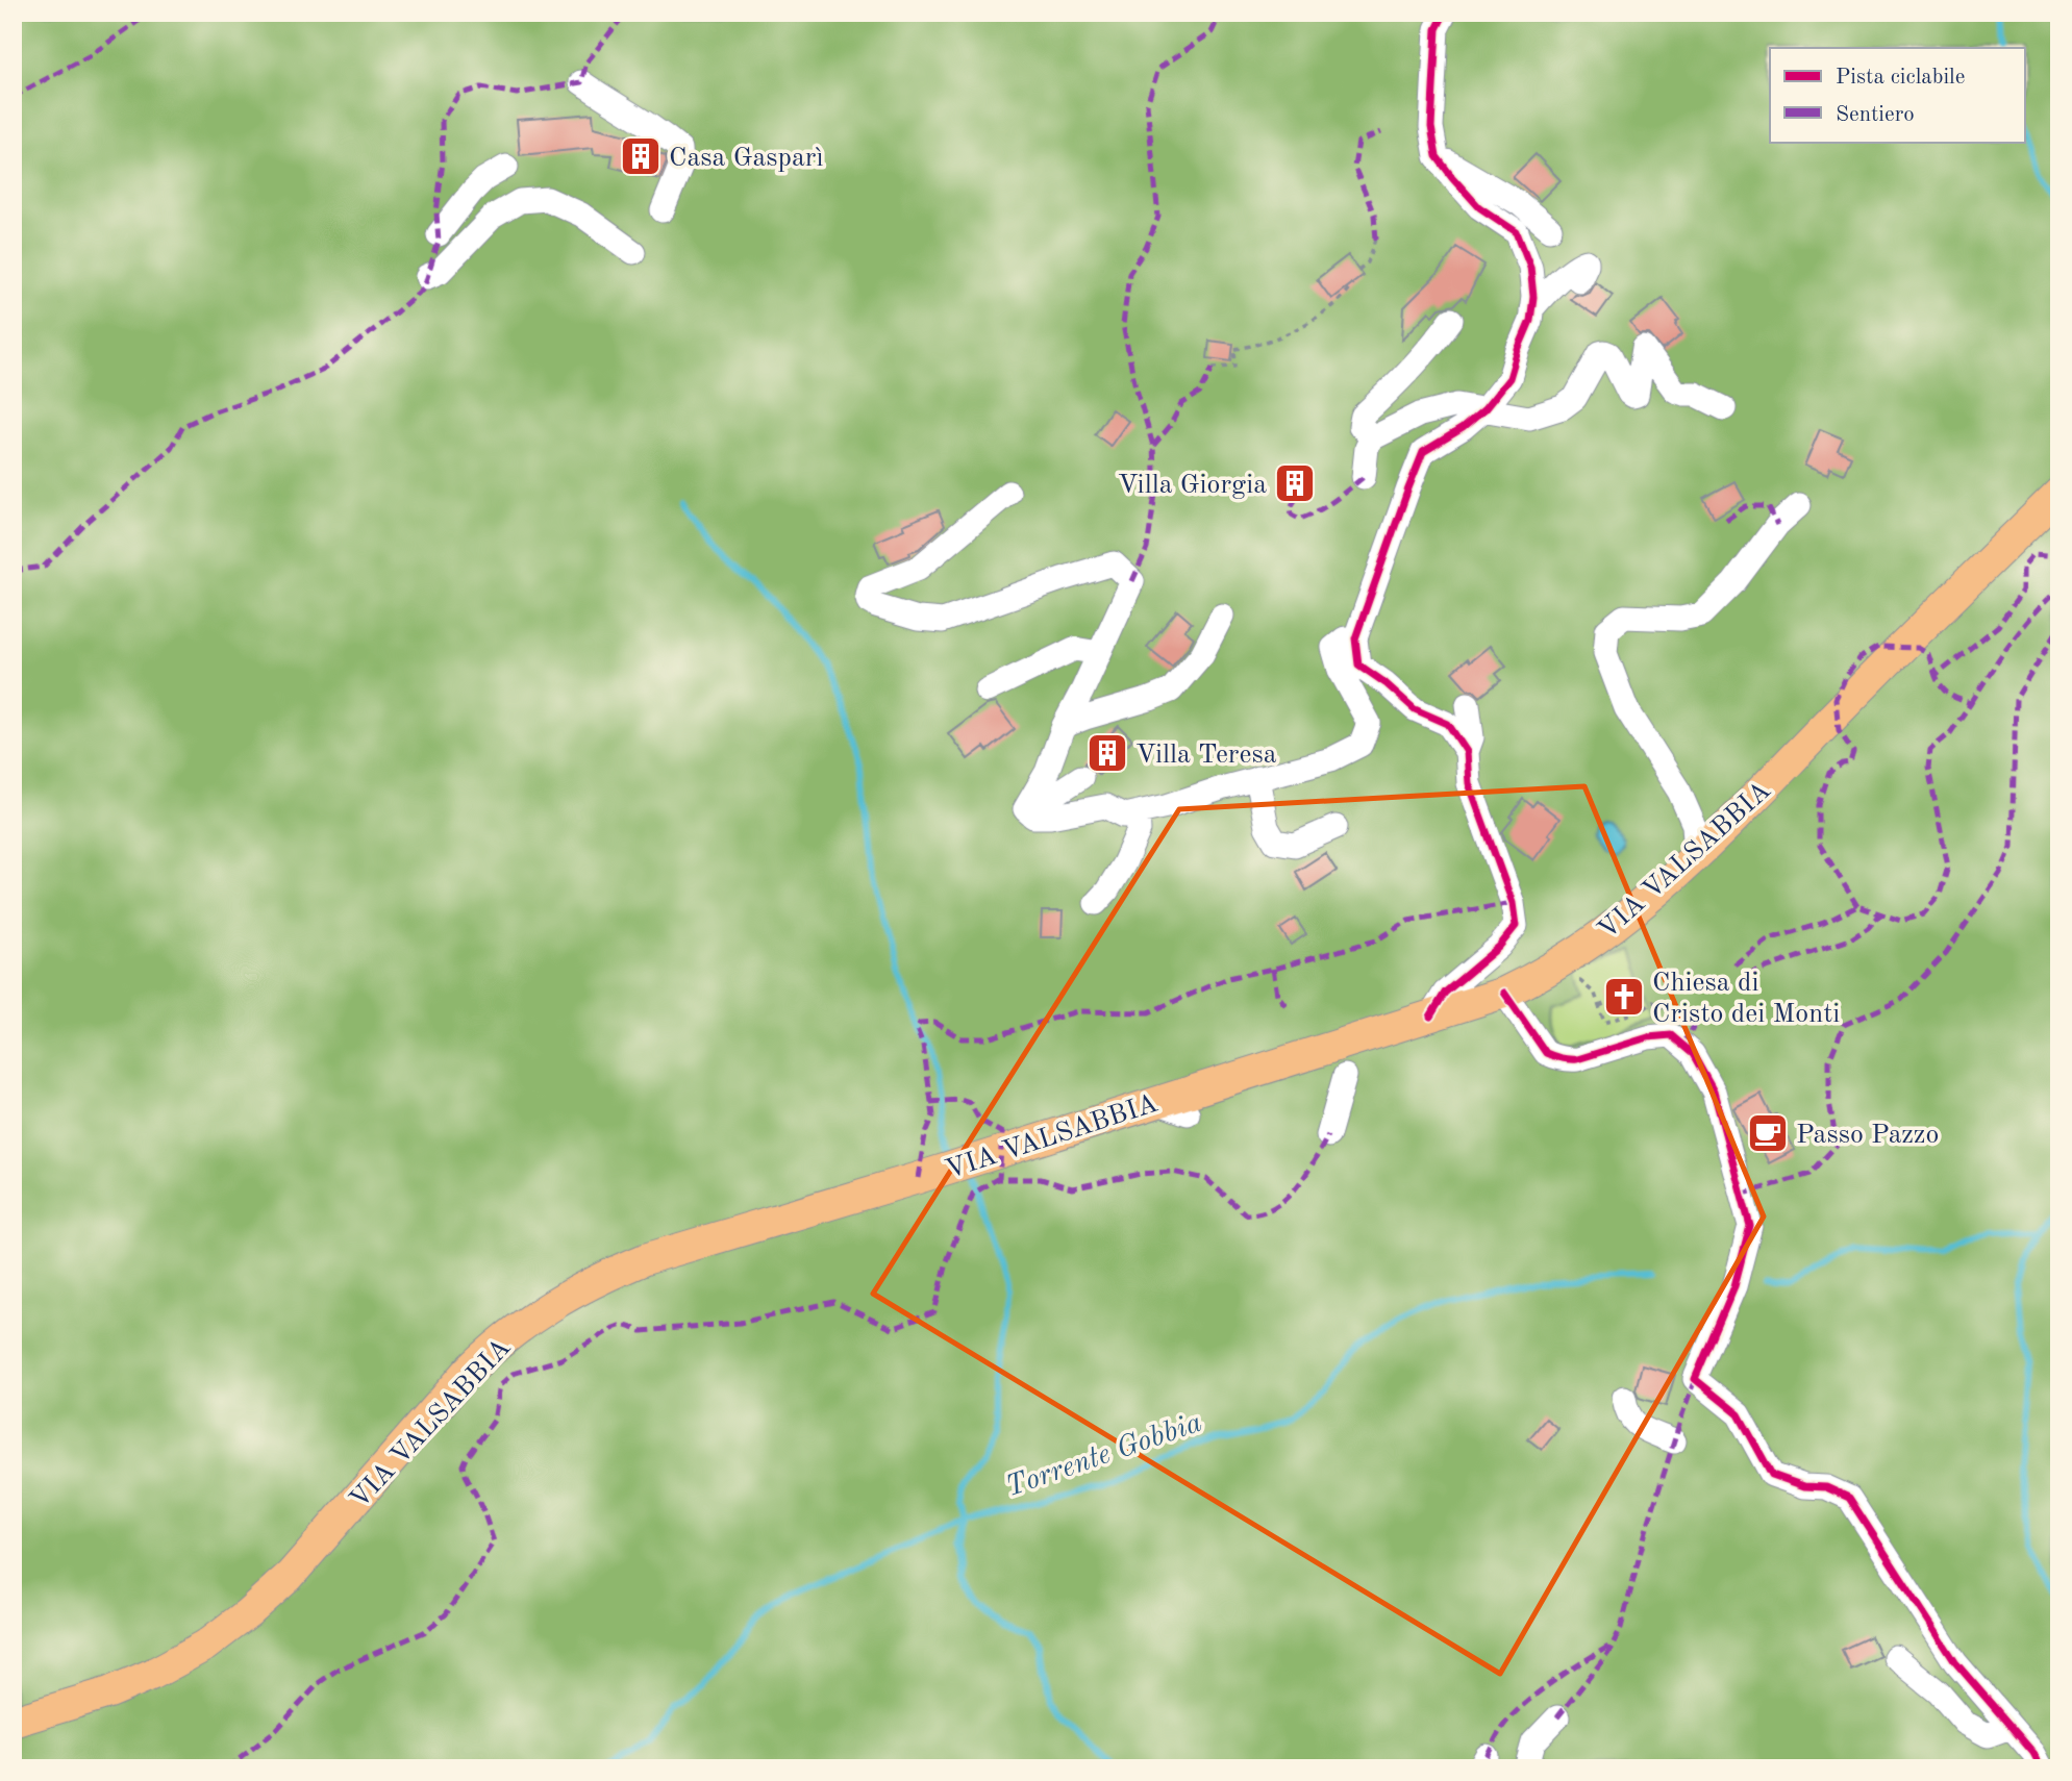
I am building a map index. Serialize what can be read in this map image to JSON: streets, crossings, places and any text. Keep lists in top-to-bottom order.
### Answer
{
  "streets": {
    "main road": ["VIA VALSABBIA"]
  },
  "water": ["Torrente Gobbia"],
  "places": {
    "building": ["Casa Gasparì", "Villa Giorgia", "Villa Teresa"],
    "church": ["Chiesa di Cristo dei Monti"],
    "cafe": ["Passo Pazzo"]
  },
  "legend": ["Pista ciclabile", "Sentiero"]
}
